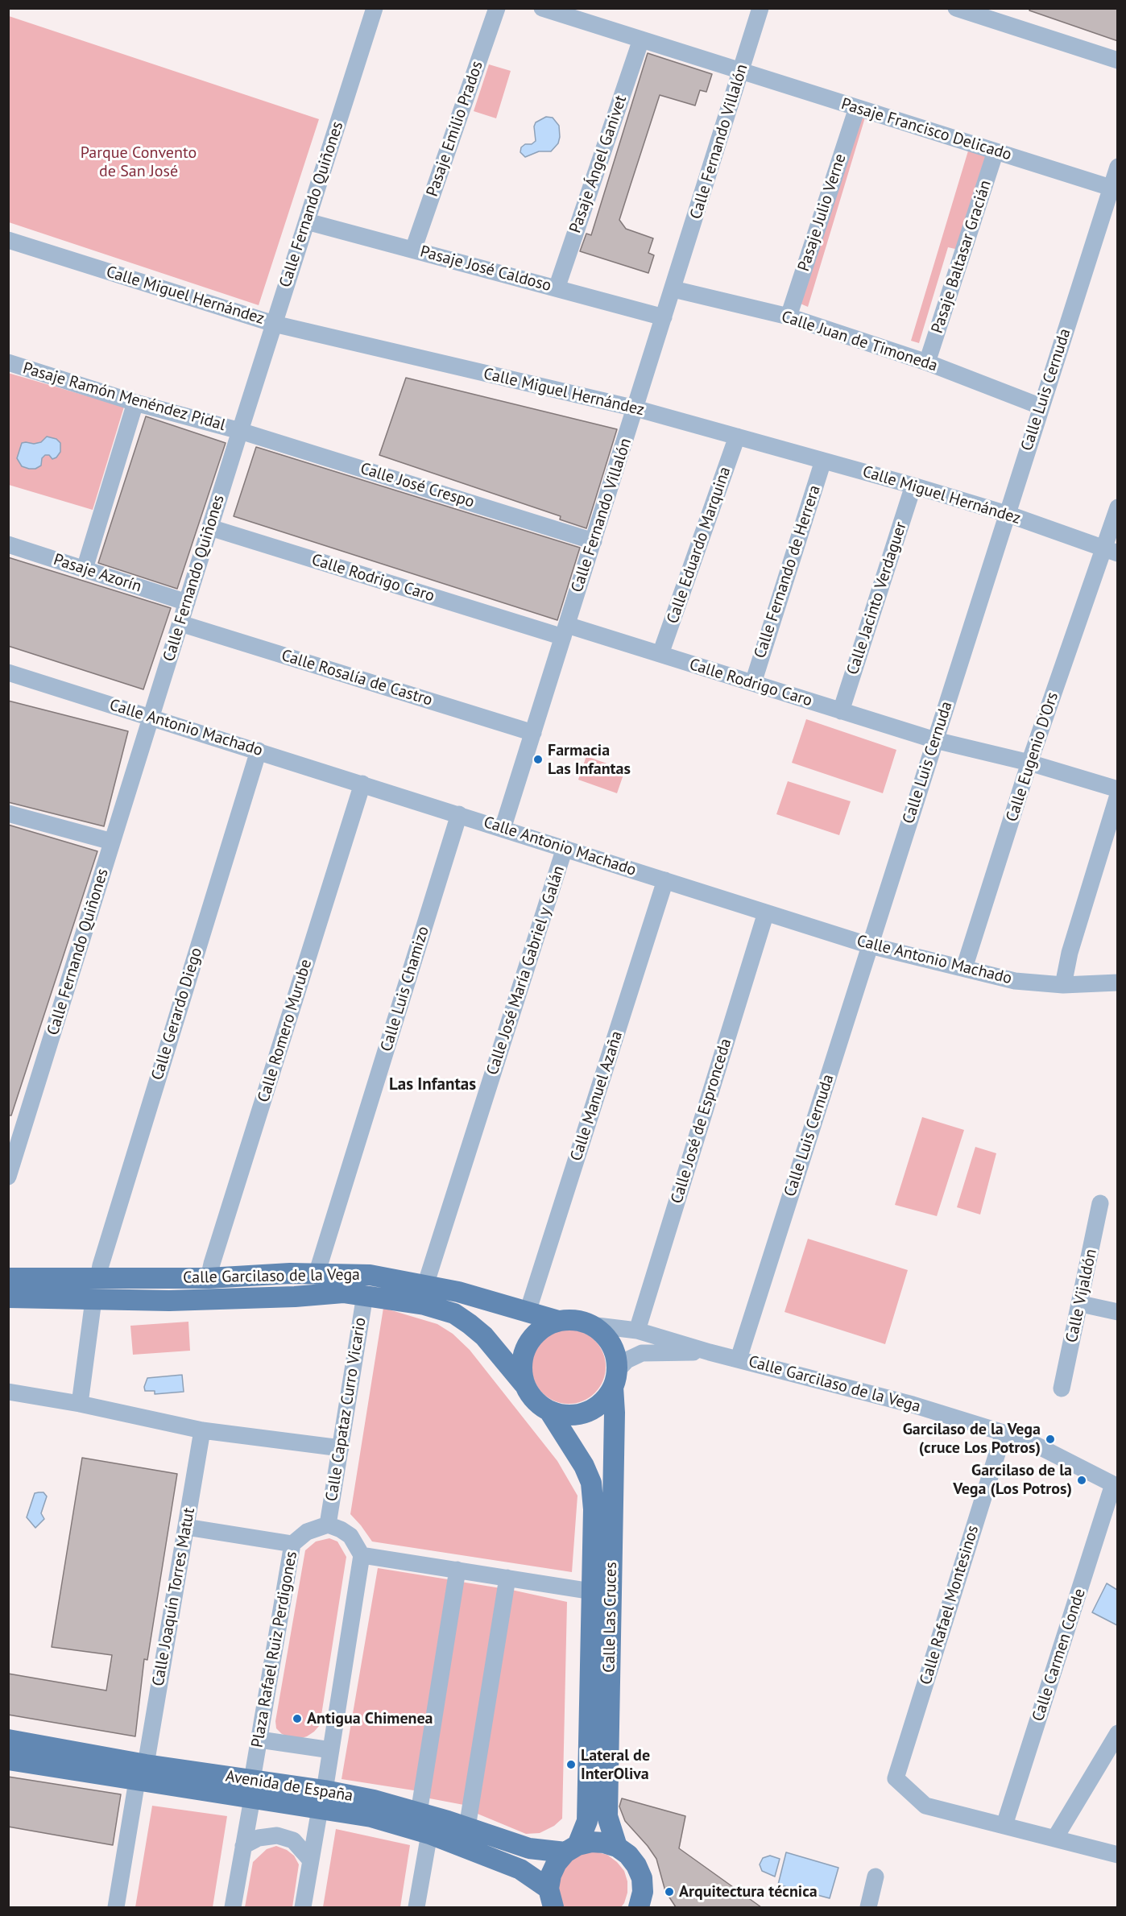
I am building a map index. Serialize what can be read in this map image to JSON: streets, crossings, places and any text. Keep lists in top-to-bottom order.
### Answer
{
  "streets": {
    "main road": ["Calle Garcilaso de la Vega", "Calle Las Cruces", "Avenida de España"],
    "street": [
      "Pasaje Emilio Prados",
      "Pasaje Francisco Delicado",
      "Calle Fernando Villalón",
      "Pasaje Ángel Ganivet",
      "Calle Fernando Quiñones",
      "Pasaje Julio Verne",
      "Pasaje Baltasar Gracián",
      "Pasaje José Caldoso",
      "Calle Miguel Hernández",
      "Calle Juan de Timoneda",
      "Calle Luis Cernuda",
      "Pasaje Ramón Menéndez Pidal",
      "Calle José Crespo",
      "Calle Eduardo Marquina",
      "Calle Fernando de Herrera",
      "Pasaje Azorín",
      "Calle Rodrigo Caro",
      "Calle Jacinto Verdaguer",
      "Calle Rosalía de Castro",
      "Calle Antonio Machado",
      "Calle Eugenio D'Ors",
      "Calle José María Gabriel y Galán",
      "Calle Luis Chamizo",
      "Calle Gerardo Diego",
      "Calle Romero Murube",
      "Calle Manuel Azaña",
      "Calle José de Espronceda",
      "Calle Vijaldón",
      "Calle Capataz Curro Vicario",
      "Calle Joaquín Torres Matut",
      "Calle Rafael Montesinos",
      "Plaza Rafael Ruiz Perdigones",
      "Calle Carmen Conde"
    ]
  },
  "crossings": [
    ["Pasaje Emilio Prados", "Pasaje José Caldoso"],
    ["Pasaje Francisco Delicado", "Calle Fernando Villalón"],
    ["Pasaje Francisco Delicado", "Pasaje Ángel Ganivet"],
    ["Pasaje Francisco Delicado", "Pasaje Julio Verne"],
    ["Pasaje Francisco Delicado", "Pasaje Baltasar Gracián"],
    ["Pasaje Francisco Delicado", "Calle Luis Cernuda"],
    ["Calle Fernando Villalón", "Pasaje José Caldoso"],
    ["Calle Fernando Villalón", "Calle Miguel Hernández"],
    ["Calle Fernando Villalón", "Calle Juan de Timoneda"],
    ["Calle Fernando Villalón", "Calle José Crespo"],
    ["Calle Fernando Villalón", "Calle Rodrigo Caro"],
    ["Calle Fernando Villalón", "Calle Rosalía de Castro"],
    ["Calle Fernando Villalón", "Calle Antonio Machado"],
    ["Pasaje Ángel Ganivet", "Pasaje José Caldoso"],
    ["Calle Fernando Quiñones", "Pasaje José Caldoso"],
    ["Calle Fernando Quiñones", "Calle Miguel Hernández"],
    ["Calle Fernando Quiñones", "Pasaje Ramón Menéndez Pidal"],
    ["Calle Fernando Quiñones", "Calle José Crespo"],
    ["Calle Fernando Quiñones", "Pasaje Azorín"],
    ["Calle Fernando Quiñones", "Calle Rodrigo Caro"],
    ["Calle Fernando Quiñones", "Calle Rosalía de Castro"],
    ["Calle Fernando Quiñones", "Calle Antonio Machado"],
    ["Pasaje Julio Verne", "Calle Juan de Timoneda"],
    ["Pasaje Baltasar Gracián", "Calle Juan de Timoneda"],
    ["Calle Miguel Hernández", "Calle Luis Cernuda"],
    ["Calle Miguel Hernández", "Calle Eduardo Marquina"],
    ["Calle Miguel Hernández", "Calle Fernando de Herrera"],
    ["Calle Miguel Hernández", "Calle Jacinto Verdaguer"],
    ["Calle Miguel Hernández", "Calle Eugenio D'Ors"],
    ["Calle Juan de Timoneda", "Calle Luis Cernuda"],
    ["Calle Luis Cernuda", "Calle Rodrigo Caro"],
    ["Calle Luis Cernuda", "Calle Antonio Machado"],
    ["Calle Luis Cernuda", "Calle Garcilaso de la Vega"],
    ["Pasaje Ramón Menéndez Pidal", "Calle José Crespo"],
    ["Calle Eduardo Marquina", "Calle Rodrigo Caro"],
    ["Calle Fernando de Herrera", "Calle Rodrigo Caro"],
    ["Calle Rodrigo Caro", "Calle Jacinto Verdaguer"],
    ["Calle Rodrigo Caro", "Calle Eugenio D'Ors"],
    ["Calle Antonio Machado", "Calle Eugenio D'Ors"],
    ["Calle Antonio Machado", "Calle José María Gabriel y Galán"],
    ["Calle Antonio Machado", "Calle Luis Chamizo"],
    ["Calle Antonio Machado", "Calle Gerardo Diego"],
    ["Calle Antonio Machado", "Calle Romero Murube"],
    ["Calle Antonio Machado", "Calle Manuel Azaña"],
    ["Calle Antonio Machado", "Calle José de Espronceda"],
    ["Calle José María Gabriel y Galán", "Calle Garcilaso de la Vega"],
    ["Calle Luis Chamizo", "Calle Garcilaso de la Vega"],
    ["Calle Gerardo Diego", "Calle Garcilaso de la Vega"],
    ["Calle Romero Murube", "Calle Garcilaso de la Vega"],
    ["Calle Manuel Azaña", "Calle Garcilaso de la Vega"],
    ["Calle José de Espronceda", "Calle Garcilaso de la Vega"],
    ["Calle Garcilaso de la Vega", "Calle Capataz Curro Vicario"],
    ["Calle Garcilaso de la Vega", "Calle Rafael Montesinos"],
    ["Calle Garcilaso de la Vega", "Calle Las Cruces"],
    ["Calle Garcilaso de la Vega", "Calle Carmen Conde"],
    ["Calle Capataz Curro Vicario", "Plaza Rafael Ruiz Perdigones"],
    ["Calle Joaquín Torres Matut", "Avenida de España"],
    ["Calle Rafael Montesinos", "Calle Carmen Conde"],
    ["Calle Las Cruces", "Avenida de España"],
    ["Plaza Rafael Ruiz Perdigones", "Avenida de España"]
  ],
  "districts": ["Las Infantas"],
  "parks": ["Parque Convento de San José"],
  "places": [
    "Farmacia Las Infantas",
    "Garcilaso de la Vega (cruce Los Potros)",
    "Garcilaso de la Vega (Los Potros)",
    "Antigua Chimenea",
    "Lateral de InterOliva",
    "Arquitectura técnica"
  ]
}
